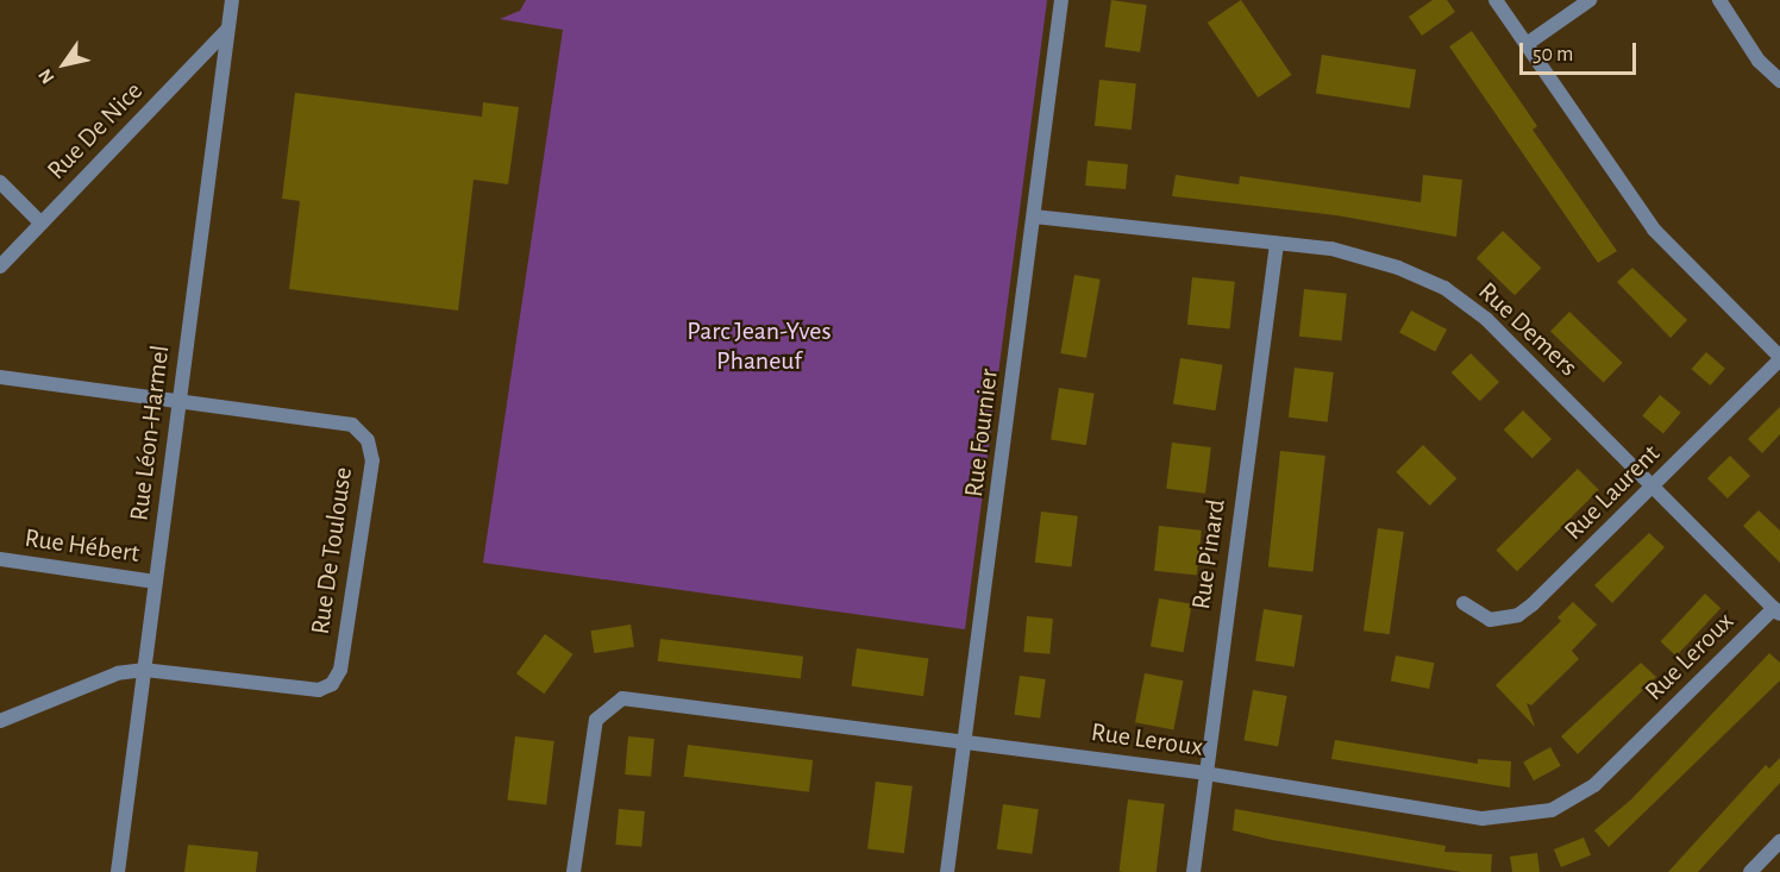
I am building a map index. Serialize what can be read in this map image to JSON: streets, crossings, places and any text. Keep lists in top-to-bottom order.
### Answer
{
  "streets": {
    "street": [
      "Rue De Nice",
      "Rue Demers",
      "Rue Léon-Harmel",
      "Rue Fournier",
      "Rue Laurent",
      "Rue Hébert",
      "Rue De Toulouse",
      "Rue Pinard",
      "Rue Leroux"
    ]
  },
  "crossings": [
    ["Rue De Nice", "Rue Léon-Harmel"],
    ["Rue Demers", "Rue Fournier"],
    ["Rue Demers", "Rue Laurent"],
    ["Rue Demers", "Rue Pinard"],
    ["Rue Demers", "Rue Leroux"],
    ["Rue Léon-Harmel", "Rue Hébert"],
    ["Rue Léon-Harmel", "Rue De Toulouse"],
    ["Rue Fournier", "Rue Leroux"],
    ["Rue Pinard", "Rue Leroux"]
  ],
  "parks": ["Parc Jean-Yves Phaneuf"],
  "scale_bar": "50 m",
  "north": "bottom left"
}
